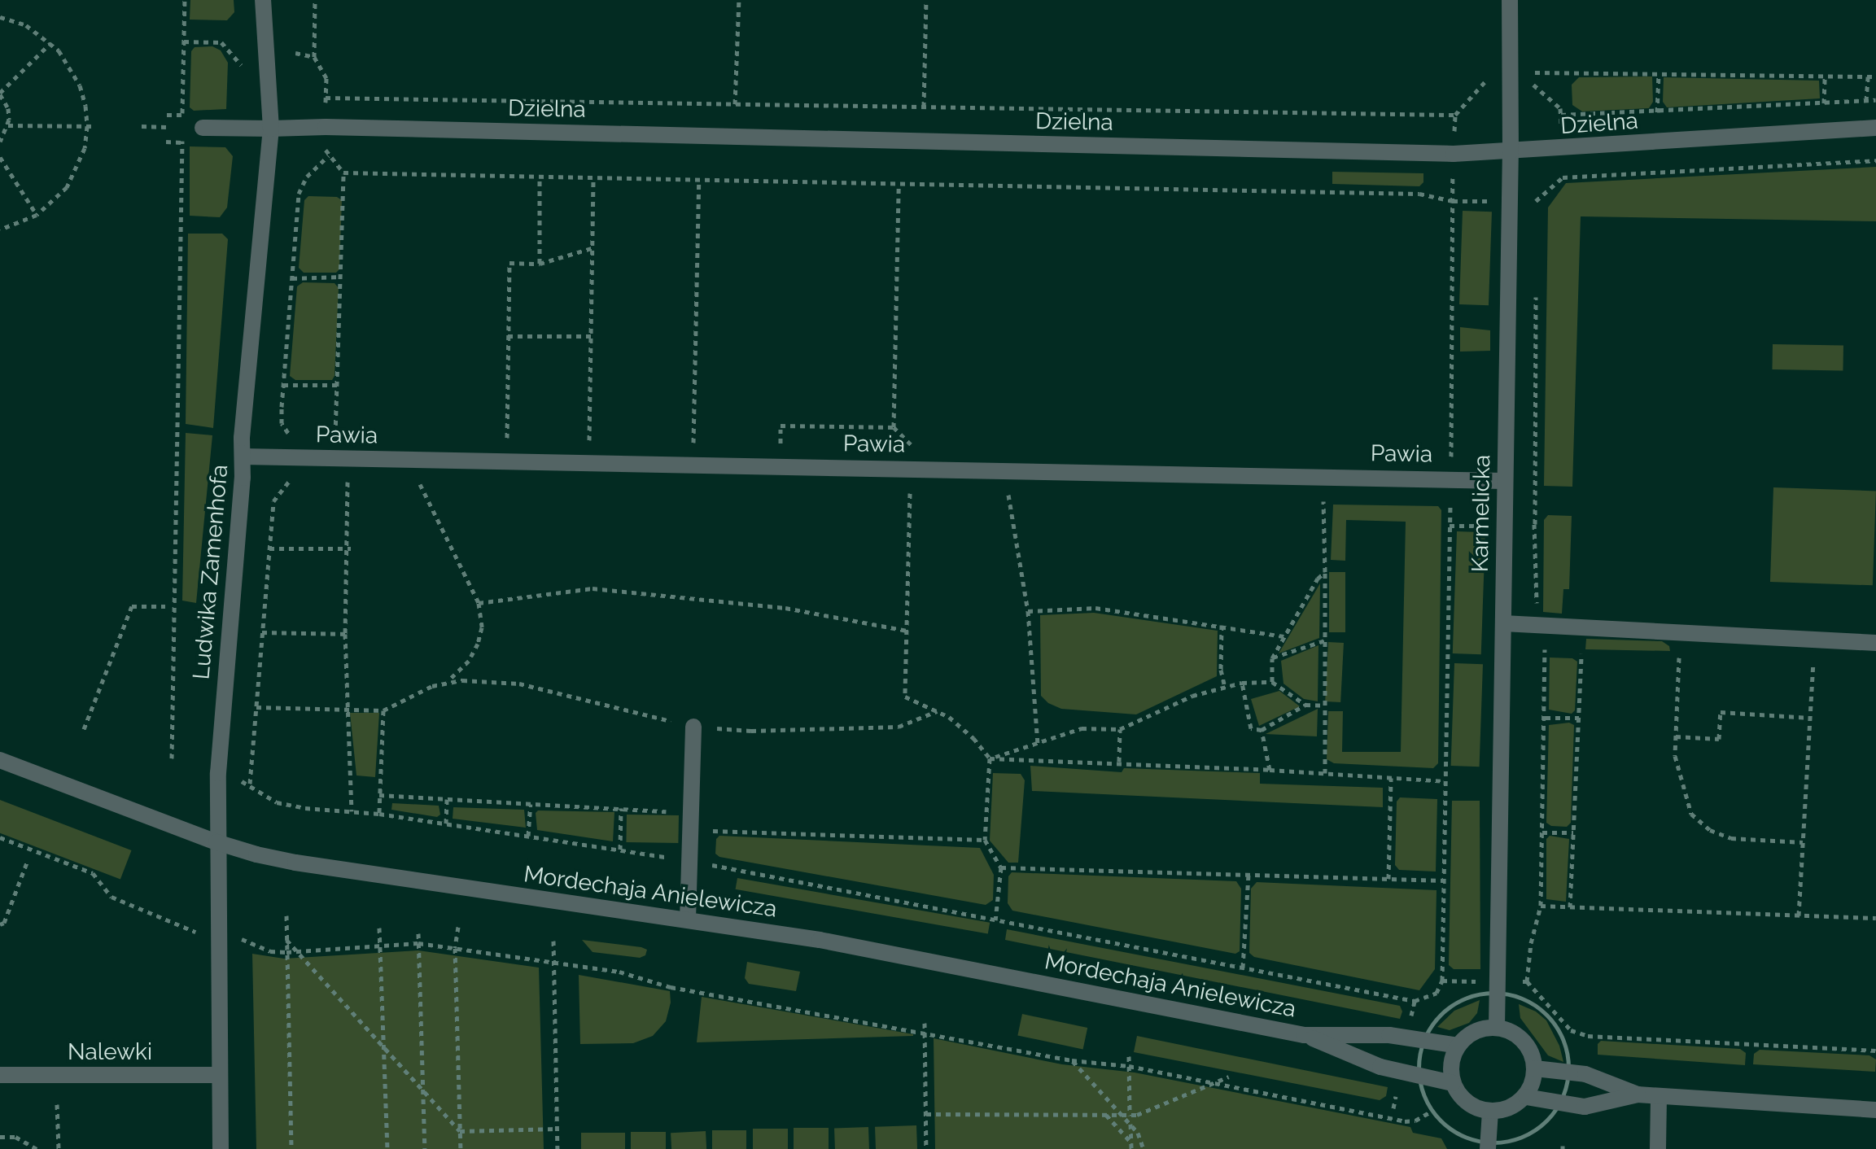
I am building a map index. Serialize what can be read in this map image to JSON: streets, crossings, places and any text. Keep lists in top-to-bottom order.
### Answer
{
  "streets": {
    "street": [
      "Dzielna",
      "Pawia",
      "Karmelicka",
      "Ludwika Zamenhofa",
      "Mordechaja Anielewicza",
      "Nalewki"
    ]
  },
  "crossings": [
    ["Dzielna", "Karmelicka"],
    ["Dzielna", "Ludwika Zamenhofa"],
    ["Pawia", "Karmelicka"],
    ["Pawia", "Ludwika Zamenhofa"],
    ["Karmelicka", "Mordechaja Anielewicza"],
    ["Ludwika Zamenhofa", "Mordechaja Anielewicza"],
    ["Ludwika Zamenhofa", "Nalewki"]
  ]
}
